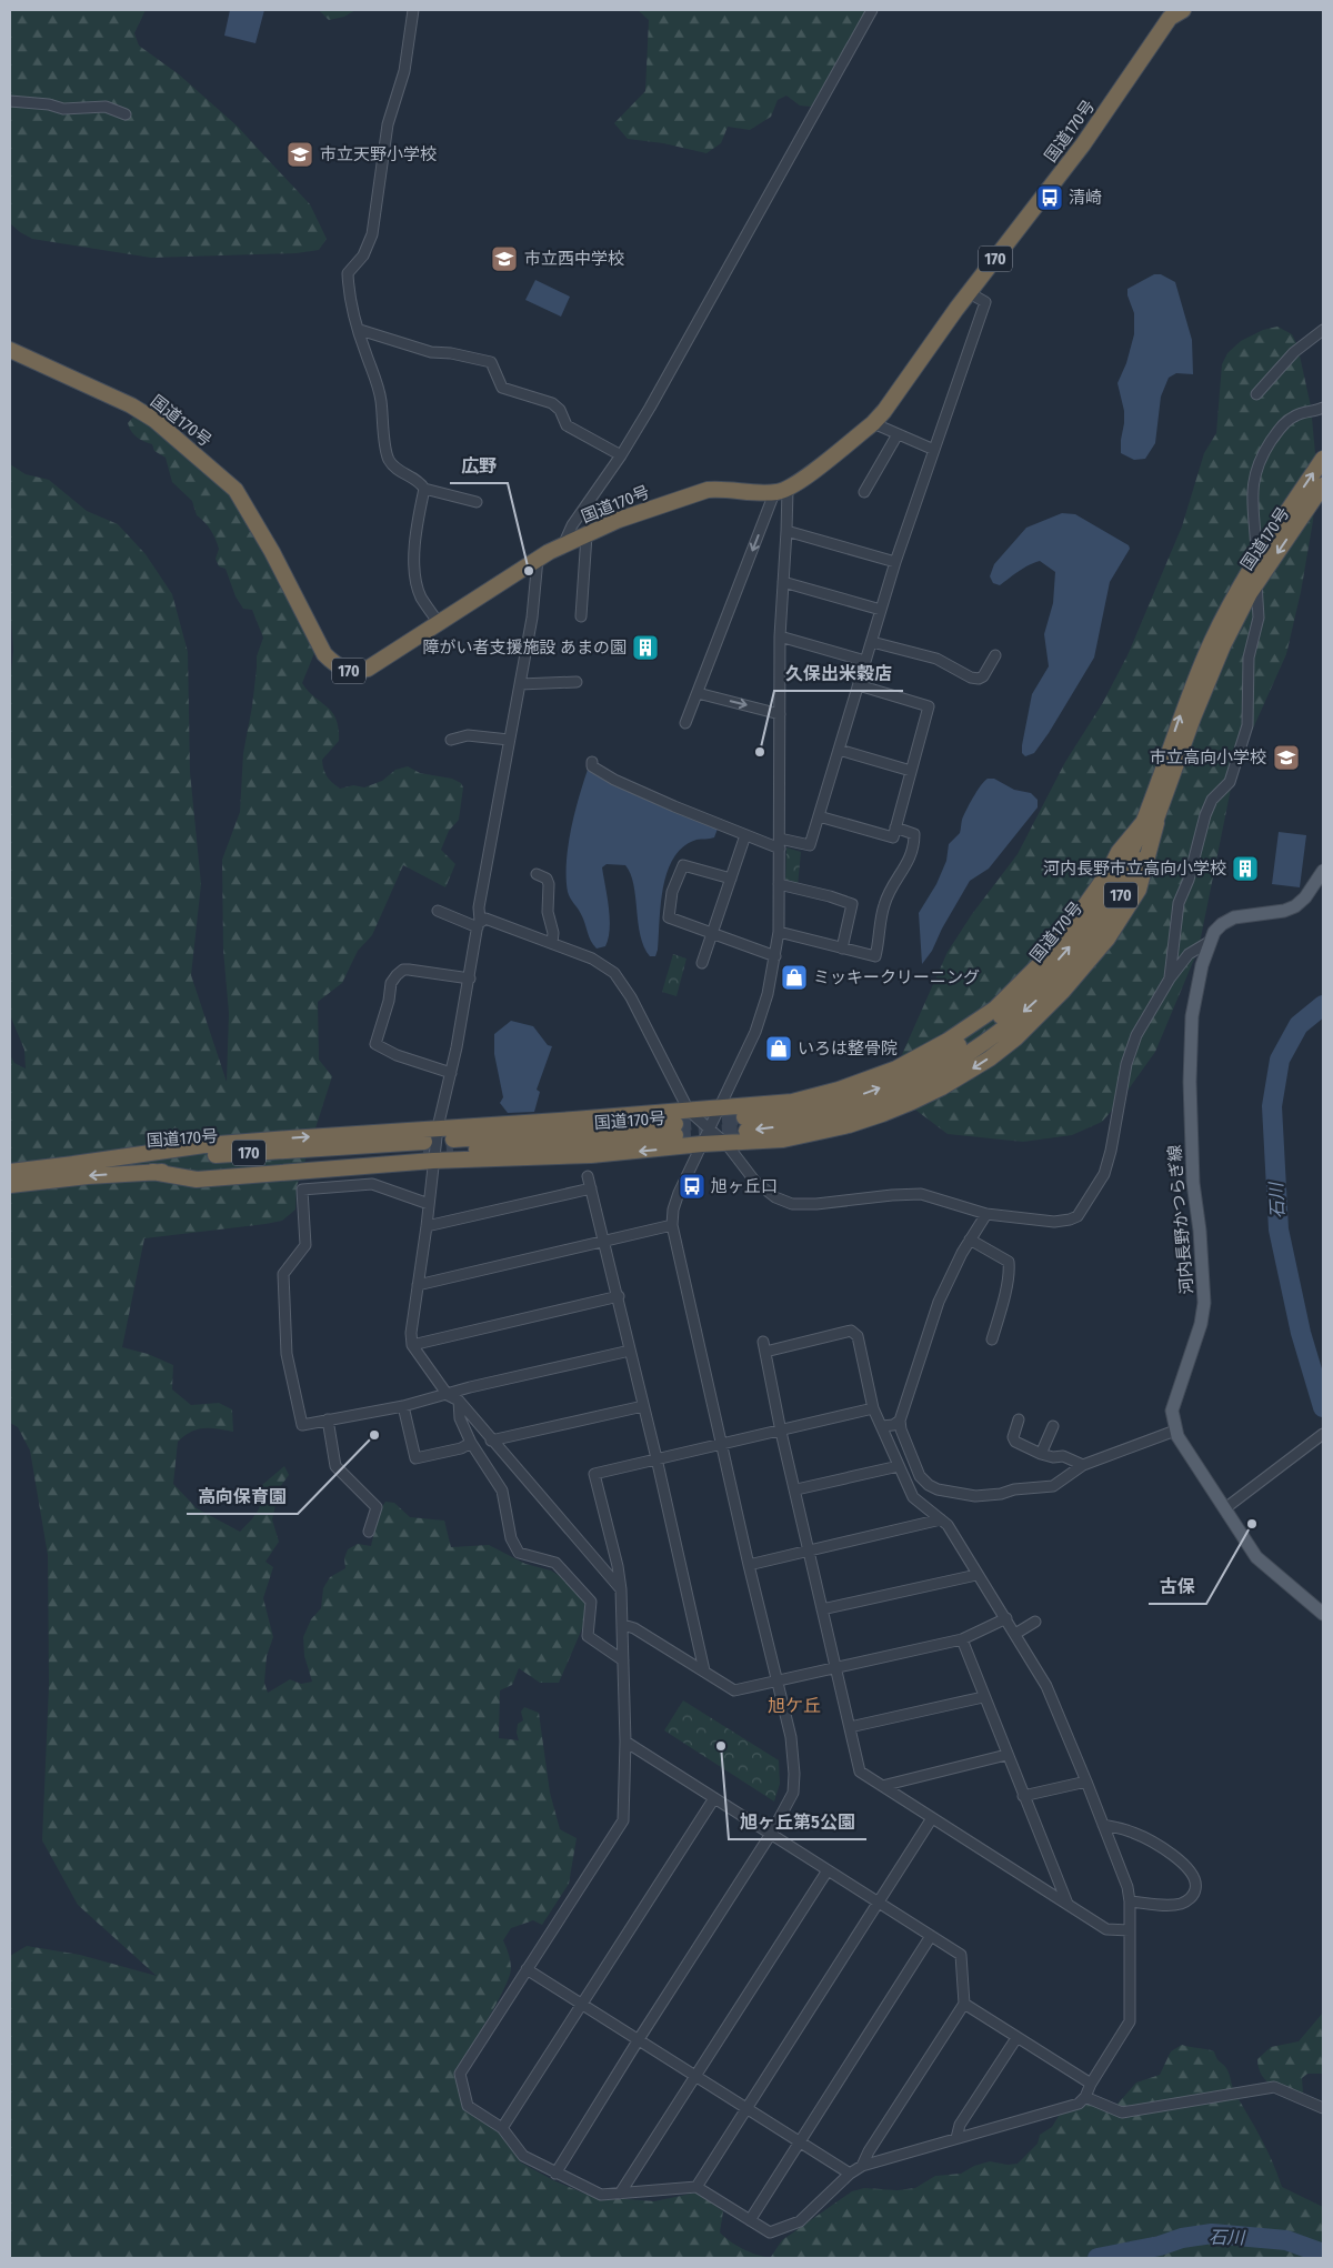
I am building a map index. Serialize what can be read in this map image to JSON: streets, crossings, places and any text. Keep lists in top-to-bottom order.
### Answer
{
  "streets": {
    "highway": ["国道170号", "170"],
    "main road": ["河内長野かつらぎ線"]
  },
  "districts": ["旭ケ丘"],
  "water": ["石川"],
  "places": {
    "school or university": ["市立天野小学校", "市立西中学校", "市立高向小学校"],
    "bus stop": ["清崎", "旭ヶ丘口"],
    "other": [
      "広野",
      "久保出米穀店",
      "高向保育園",
      "古保",
      "旭ヶ丘第5公園"
    ],
    "building": ["障がい者支援施設 あまの園", "河内長野市立高向小学校"],
    "shop": ["ミッキークリーニング", "いろは整骨院"]
  }
}
